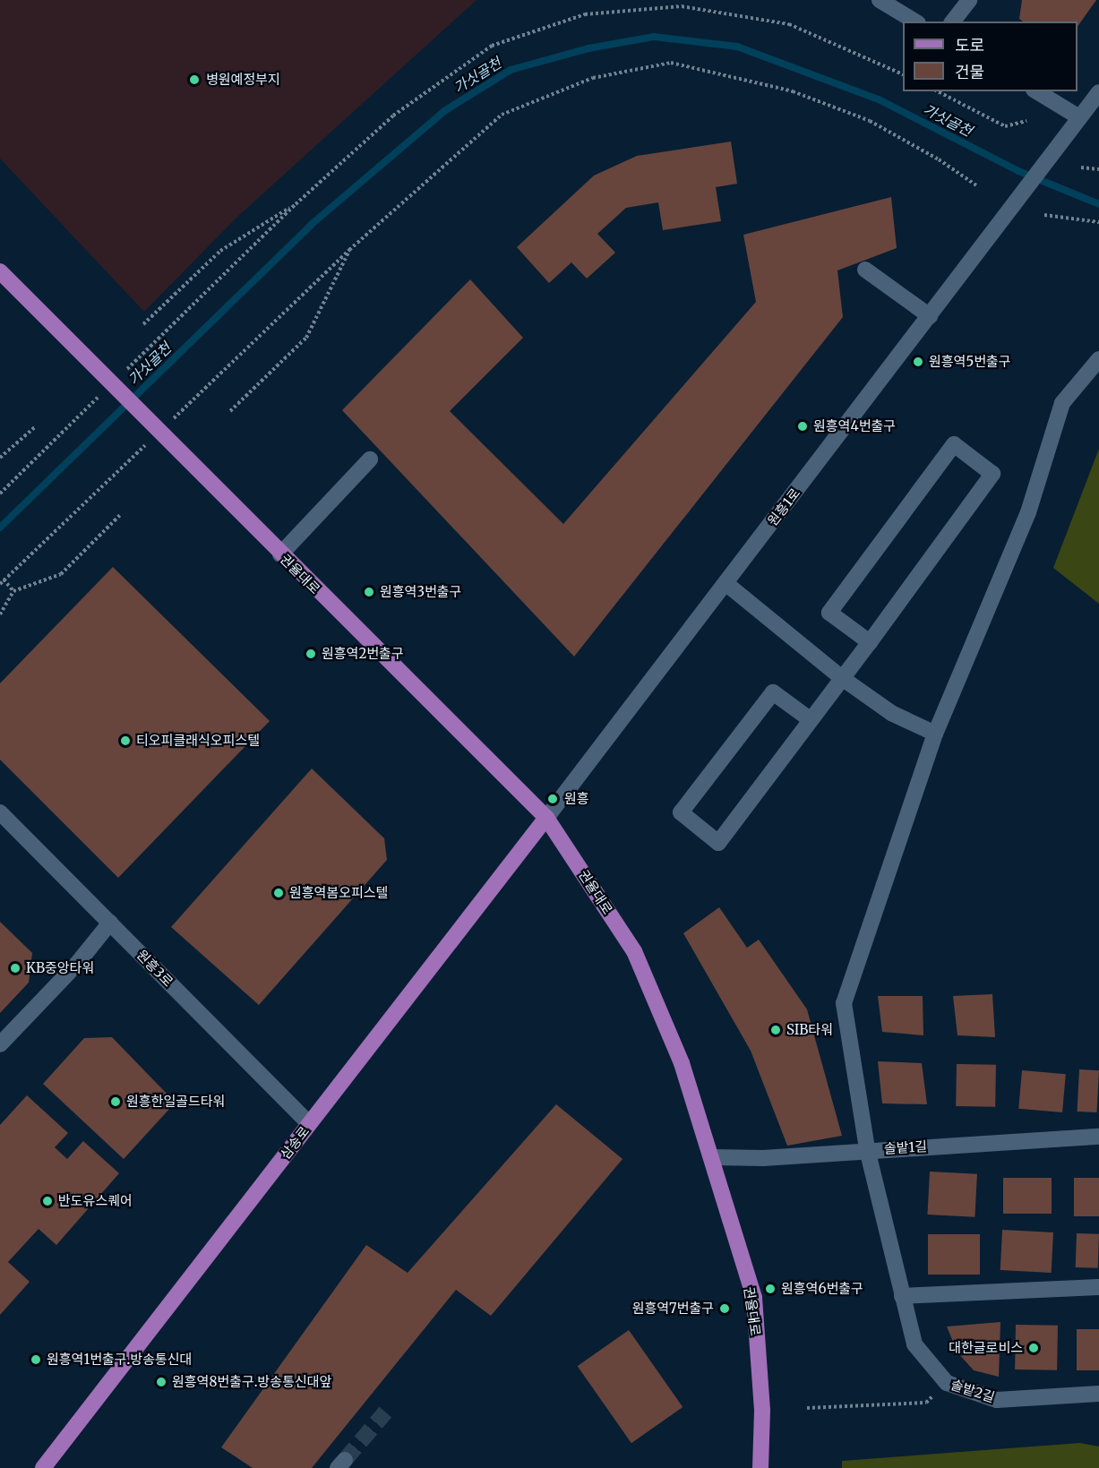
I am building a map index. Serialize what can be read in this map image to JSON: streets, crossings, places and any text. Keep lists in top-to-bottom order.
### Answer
{
  "streets": {
    "main road": ["권율대로", "삼송로"],
    "street": [
      "원흥1로",
      "원흥3로",
      "솔밭1길",
      "솔밭2길"
    ]
  },
  "crossings": [
    ["원흥1로", "권율대로"],
    ["원흥1로", "삼송로"],
    ["권율대로", "삼송로"],
    ["권율대로", "솔밭1길"],
    ["원흥3로", "삼송로"],
    ["솔밭1길", "솔밭2길"]
  ],
  "water": ["가싯골천"],
  "places": [
    "병원예정부지",
    "원흥역5번출구",
    "원흥역4번출구",
    "원흥역3번출구",
    "원흥역2번출구",
    "티오피클래식오피스텔",
    "원흥",
    "원흥역봄오피스텔",
    "KB중앙타워",
    "SIB타워",
    "원흥한일골드타워",
    "반도유스퀘어",
    "원흥역6번출구",
    "원흥역7번출구",
    "대한글로비스",
    "원흥역1번출구.방송통신대",
    "원흥역8번출구.방송통신대앞"
  ],
  "legend": ["도로", "건물"]
}
